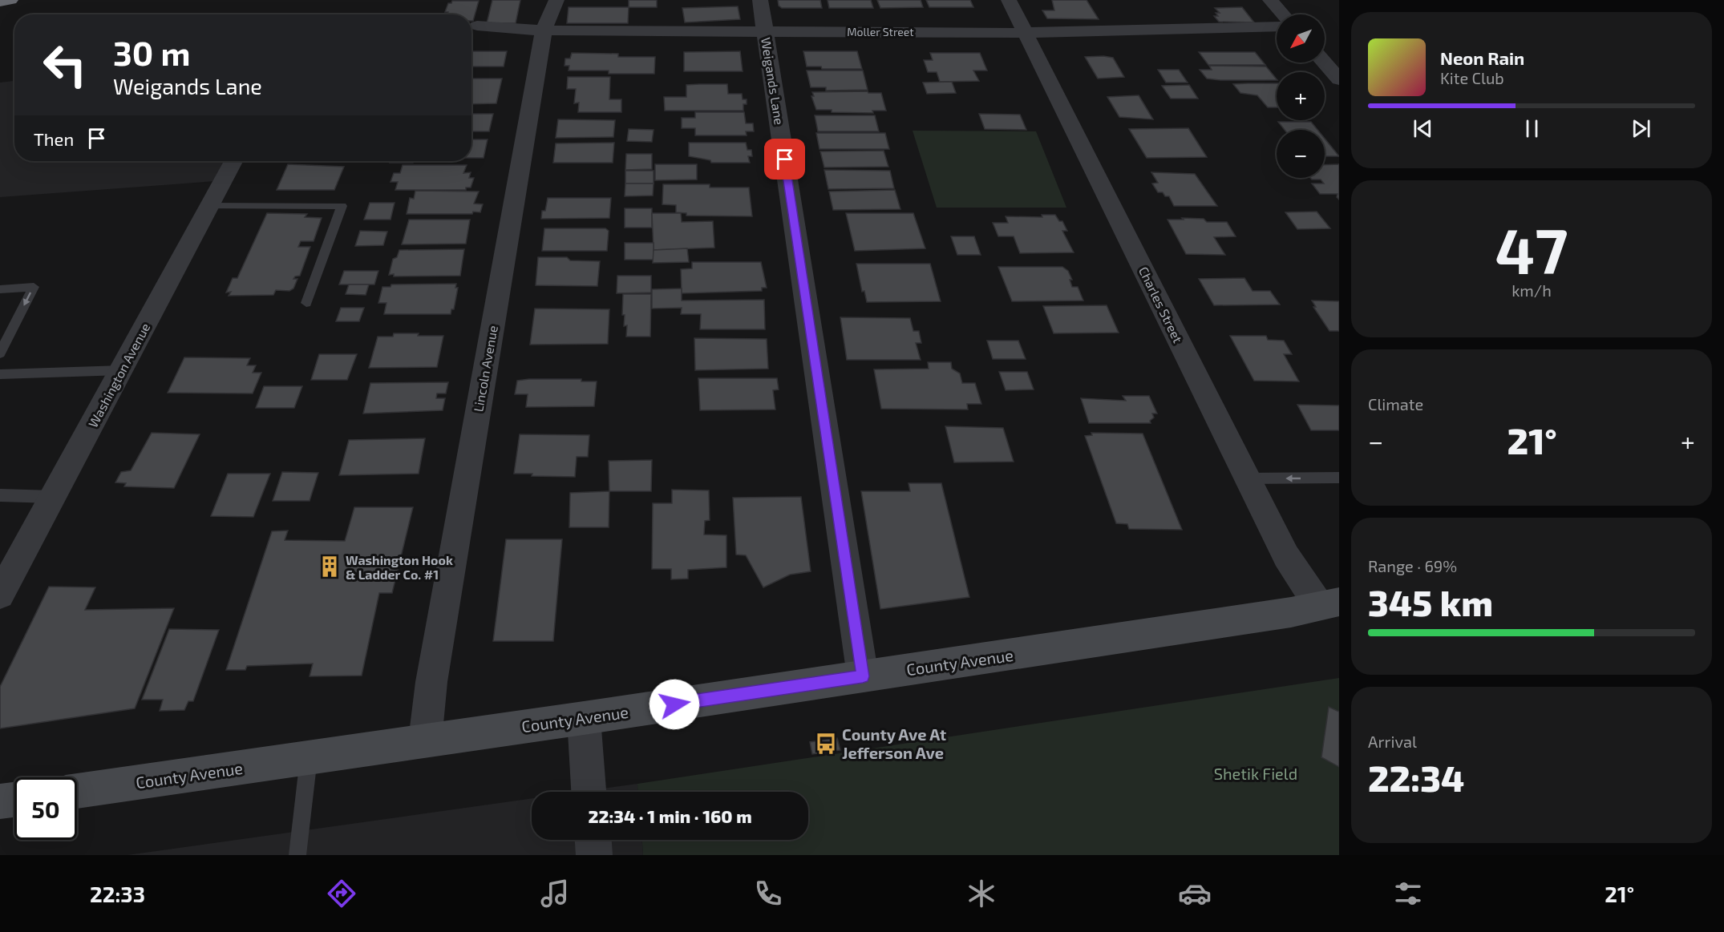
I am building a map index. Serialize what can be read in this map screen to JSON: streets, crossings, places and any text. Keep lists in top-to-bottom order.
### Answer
{
  "streets": {
    "main road": ["County Avenue"],
    "street": [
      "Moller Street",
      "Weigands Lane",
      "Charles Street",
      "Lincoln Avenue",
      "Washington Avenue"
    ]
  },
  "crossings": [
    ["Moller Street", "Weigands Lane"],
    ["Moller Street", "Charles Street"],
    ["Moller Street", "Lincoln Avenue"],
    ["Weigands Lane", "County Avenue"],
    ["Charles Street", "County Avenue"],
    ["Lincoln Avenue", "County Avenue"]
  ],
  "parks": ["Shetik Field"],
  "places": {
    "building": ["Washington Hook & Ladder Co. #1"],
    "bus stop": ["County Ave At Jefferson Ave"]
  },
  "north": "bottom left",
  "page": {
    "map_buttons": ["+", "−"],
    "turn": ["30 m", "Weigands Lane"],
    "song": ["Neon Rain", "Kite Club"],
    "then": "Then",
    "tile": [
      ["47", "km/h"],
      "Climate",
      ["Range · 69%", "345 km"],
      ["Arrival", "22:34"]
    ],
    "heat": ["−", "21°", "+"],
    "limit": "50",
    "trip": "22:34 · 1 min · 160 m",
    "tabs": ["22:33", "21°"]
  }
}
